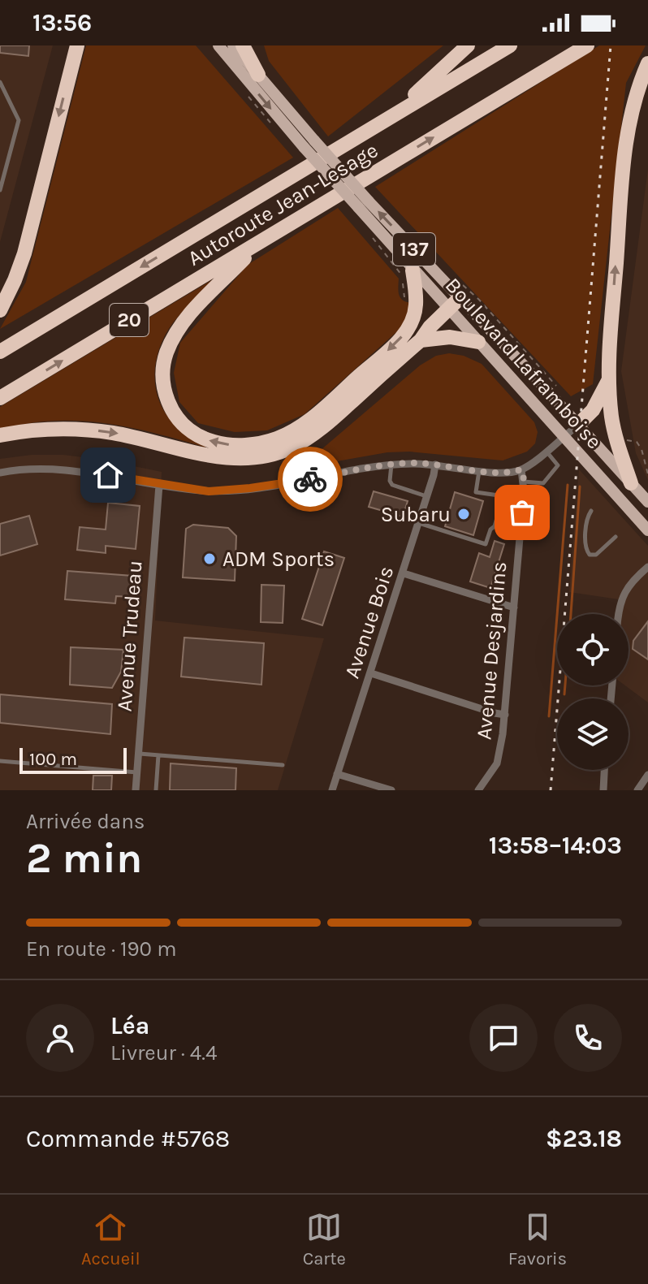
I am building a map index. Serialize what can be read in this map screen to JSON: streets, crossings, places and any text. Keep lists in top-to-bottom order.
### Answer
{
  "streets": {
    "highway": ["Autoroute Jean-Lesage", "20"],
    "main road": ["137", "Boulevard Laframboise"],
    "street": ["Avenue Bois", "Avenue Trudeau", "Avenue Desjardins"]
  },
  "places": ["Subaru", "ADM Sports"],
  "scale_bar": "100 m",
  "page": {
    "status": "13:56",
    "scale": "100 m",
    "heading": ["2 min", "Arrivée dans", "13:58–14:03"],
    "panel": [
      "Léa",
      "Livreur · 4.4",
      "Commande #5768",
      "$23.18"
    ],
    "bar": "En route · 190 m",
    "tabs": ["Accueil", "Carte", "Favoris"]
  }
}
